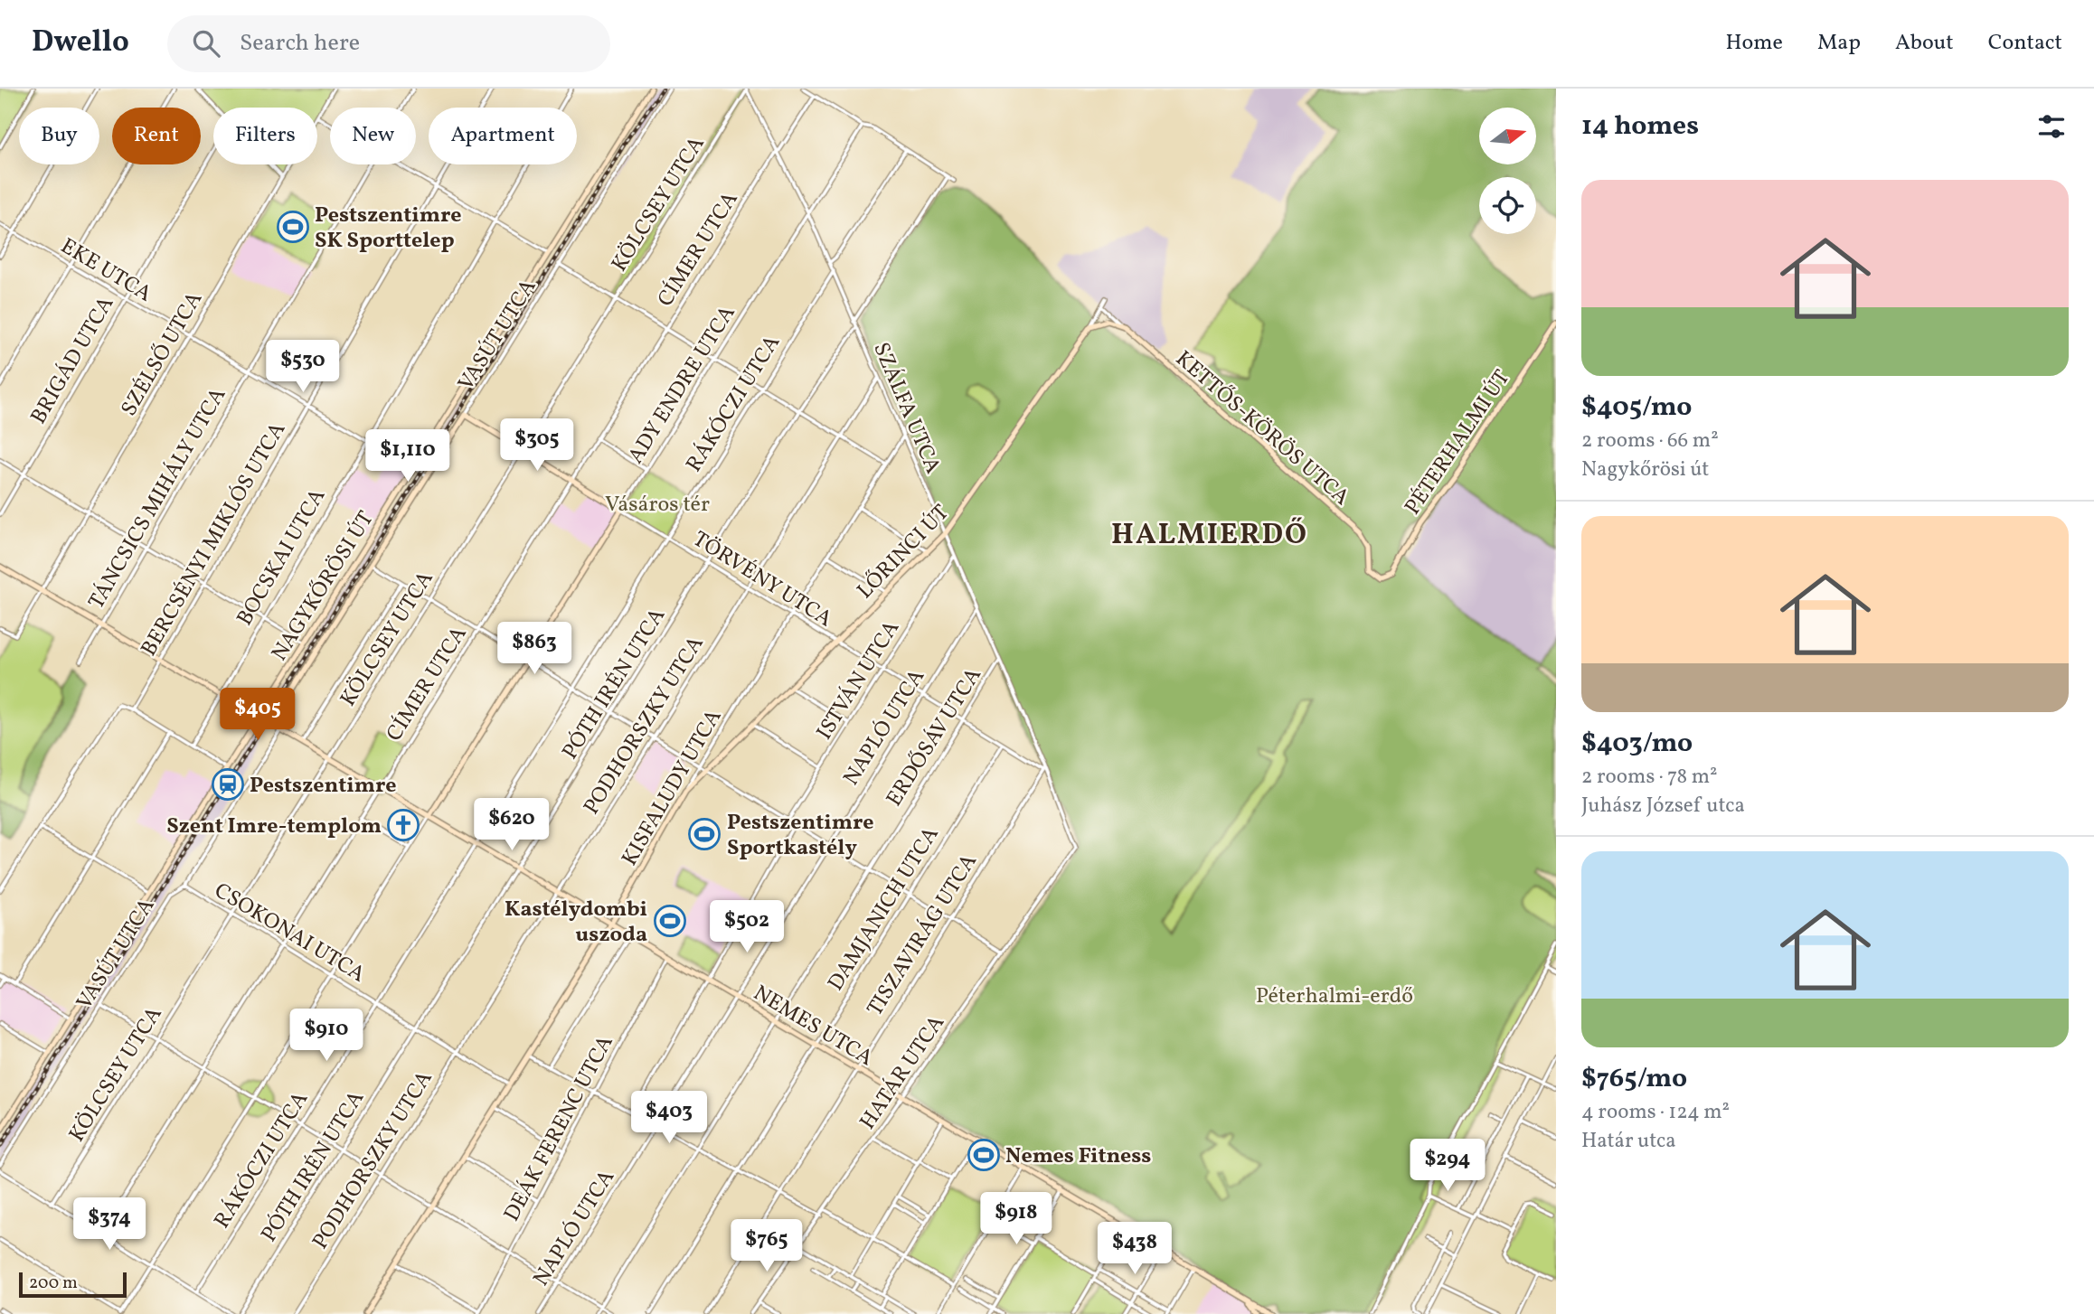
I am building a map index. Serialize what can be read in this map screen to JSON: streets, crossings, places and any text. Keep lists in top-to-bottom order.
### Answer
{
  "streets": {
    "street": [
      "KÖLCSEY UTCA",
      "CÍMER UTCA",
      "EKE UTCA",
      "VASÚT UTCA",
      "SZÉLSŐ UTCA",
      "BRIGÁD UTCA",
      "ADY ENDRE UTCA",
      "RÁKÓCZI UTCA",
      "SZÁLFA UTCA",
      "KETTŐS-KÖRÖS UTCA",
      "PÉTERHALMI ÚT",
      "TÁNCSICS MIHÁLY UTCA",
      "BERCSÉNYI MIKLÓS UTCA",
      "LŐRINCI ÚT",
      "BOCSKAI UTCA",
      "TÖRVÉNY UTCA",
      "NAGYKŐRÖSI ÚT",
      "ISTVÁN UTCA",
      "PÓTH IRÉN UTCA",
      "PODHORSZKY UTCA",
      "NAPLÓ UTCA",
      "ERDŐSÁV UTCA",
      "KISFALUDY UTCA",
      "DAMJANICH UTCA",
      "CSOKONAI UTCA",
      "TISZAVIRÁG UTCA",
      "NEMES UTCA",
      "HATÁR UTCA",
      "DEÁK FERENC UTCA"
    ]
  },
  "crossings": [
    ["KÖLCSEY UTCA", "SZÁLFA UTCA"],
    ["KÖLCSEY UTCA", "TÖRVÉNY UTCA"],
    ["KÖLCSEY UTCA", "CSOKONAI UTCA"],
    ["KÖLCSEY UTCA", "NEMES UTCA"],
    ["CÍMER UTCA", "SZÁLFA UTCA"],
    ["CÍMER UTCA", "TÖRVÉNY UTCA"],
    ["CÍMER UTCA", "CSOKONAI UTCA"],
    ["CÍMER UTCA", "NEMES UTCA"],
    ["EKE UTCA", "VASÚT UTCA"],
    ["EKE UTCA", "SZÉLSŐ UTCA"],
    ["EKE UTCA", "BRIGÁD UTCA"],
    ["EKE UTCA", "TÁNCSICS MIHÁLY UTCA"],
    ["EKE UTCA", "BERCSÉNYI MIKLÓS UTCA"],
    ["EKE UTCA", "BOCSKAI UTCA"],
    ["EKE UTCA", "NAGYKŐRÖSI ÚT"],
    ["VASÚT UTCA", "TÖRVÉNY UTCA"],
    ["VASÚT UTCA", "CSOKONAI UTCA"],
    ["VASÚT UTCA", "NEMES UTCA"],
    ["SZÉLSŐ UTCA", "NEMES UTCA"],
    ["ADY ENDRE UTCA", "SZÁLFA UTCA"],
    ["ADY ENDRE UTCA", "TÖRVÉNY UTCA"],
    ["ADY ENDRE UTCA", "CSOKONAI UTCA"],
    ["ADY ENDRE UTCA", "NEMES UTCA"],
    ["RÁKÓCZI UTCA", "SZÁLFA UTCA"],
    ["RÁKÓCZI UTCA", "TÖRVÉNY UTCA"],
    ["RÁKÓCZI UTCA", "CSOKONAI UTCA"],
    ["RÁKÓCZI UTCA", "NEMES UTCA"],
    ["SZÁLFA UTCA", "LŐRINCI ÚT"],
    ["SZÁLFA UTCA", "TÖRVÉNY UTCA"],
    ["SZÁLFA UTCA", "ISTVÁN UTCA"],
    ["SZÁLFA UTCA", "PÓTH IRÉN UTCA"],
    ["SZÁLFA UTCA", "PODHORSZKY UTCA"],
    ["SZÁLFA UTCA", "NAPLÓ UTCA"],
    ["SZÁLFA UTCA", "ERDŐSÁV UTCA"],
    ["SZÁLFA UTCA", "KISFALUDY UTCA"],
    ["SZÁLFA UTCA", "TISZAVIRÁG UTCA"],
    ["SZÁLFA UTCA", "HATÁR UTCA"],
    ["KETTŐS-KÖRÖS UTCA", "PÉTERHALMI ÚT"],
    ["TÁNCSICS MIHÁLY UTCA", "NEMES UTCA"],
    ["BERCSÉNYI MIKLÓS UTCA", "NEMES UTCA"],
    ["LŐRINCI ÚT", "TÖRVÉNY UTCA"],
    ["LŐRINCI ÚT", "KISFALUDY UTCA"],
    ["BOCSKAI UTCA", "NEMES UTCA"],
    ["TÖRVÉNY UTCA", "ISTVÁN UTCA"],
    ["TÖRVÉNY UTCA", "PÓTH IRÉN UTCA"],
    ["TÖRVÉNY UTCA", "PODHORSZKY UTCA"],
    ["TÖRVÉNY UTCA", "NAPLÓ UTCA"],
    ["TÖRVÉNY UTCA", "ERDŐSÁV UTCA"],
    ["TÖRVÉNY UTCA", "KISFALUDY UTCA"],
    ["TÖRVÉNY UTCA", "DAMJANICH UTCA"],
    ["TÖRVÉNY UTCA", "TISZAVIRÁG UTCA"],
    ["NAGYKŐRÖSI ÚT", "NEMES UTCA"],
    ["PÓTH IRÉN UTCA", "CSOKONAI UTCA"],
    ["PÓTH IRÉN UTCA", "NEMES UTCA"],
    ["PODHORSZKY UTCA", "CSOKONAI UTCA"],
    ["PODHORSZKY UTCA", "NEMES UTCA"],
    ["NAPLÓ UTCA", "NEMES UTCA"],
    ["ERDŐSÁV UTCA", "NEMES UTCA"],
    ["KISFALUDY UTCA", "CSOKONAI UTCA"],
    ["KISFALUDY UTCA", "NEMES UTCA"],
    ["DAMJANICH UTCA", "NEMES UTCA"],
    ["TISZAVIRÁG UTCA", "NEMES UTCA"],
    ["NEMES UTCA", "HATÁR UTCA"],
    ["NEMES UTCA", "DEÁK FERENC UTCA"]
  ],
  "districts": ["HALMIERDŐ"],
  "parks": ["Vásáros tér", "Péterhalmi-erdő"],
  "places": {
    "sports": [
      "Pestszentimre SK Sporttelep",
      "Pestszentimre Sportkastély",
      "Kastélydombi uszoda",
      "Nemes Fitness"
    ],
    "station": ["Pestszentimre"],
    "church": ["Szent Imre-templom"]
  },
  "scale_bar": "200 m",
  "north": "right",
  "page": {
    "header": "Dwello",
    "search": "Search here",
    "nav": [
      "Home",
      "Map",
      "About",
      "Contact"
    ],
    "heading": "14 homes",
    "chip": [
      "Buy",
      "Rent",
      "Filters",
      "New",
      "Apartment"
    ],
    "list": [
      {
        "name": "$405/mo",
        "note": "2 rooms · 66 m² · Nagykőrösi út"
      },
      {
        "name": "$403/mo",
        "note": "2 rooms · 78 m² · Juhász József utca"
      },
      {
        "name": "$765/mo",
        "note": "4 rooms · 124 m² · Határ utca"
      }
    ],
    "price": [
      "$530",
      "$305",
      "$1,110",
      "$863",
      "$405",
      "$620",
      "$502",
      "$910",
      "$403",
      "$294",
      "$918",
      "$374",
      "$765",
      "$438"
    ],
    "scale": "200 m"
  }
}
